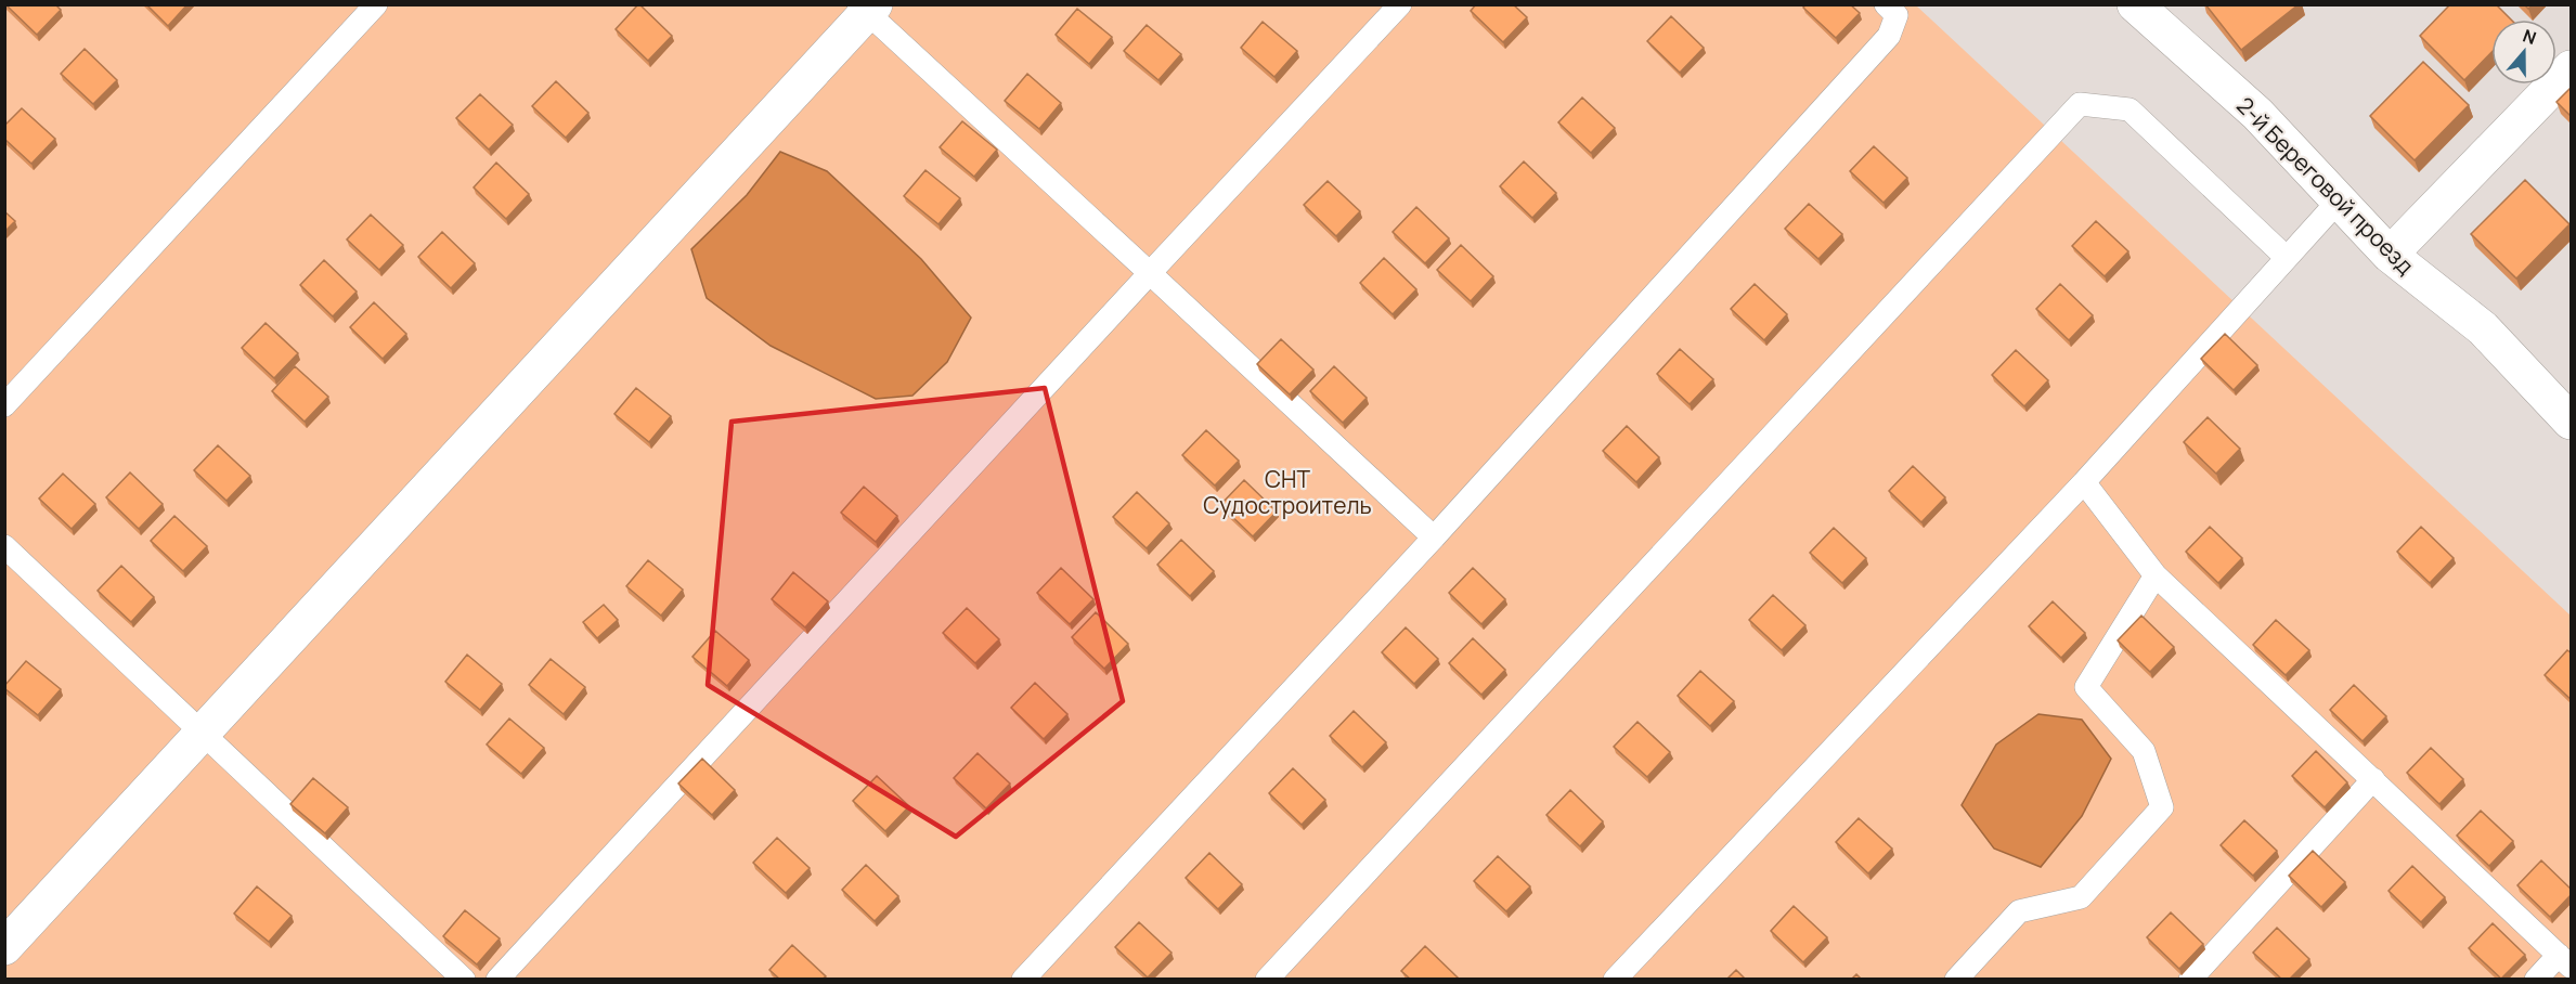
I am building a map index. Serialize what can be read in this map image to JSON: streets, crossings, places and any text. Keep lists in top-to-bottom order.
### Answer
{
  "streets": {
    "street": ["2-й Береговой проезд"]
  },
  "parks": ["СНТ Судостроитель"],
  "north": "top"
}
